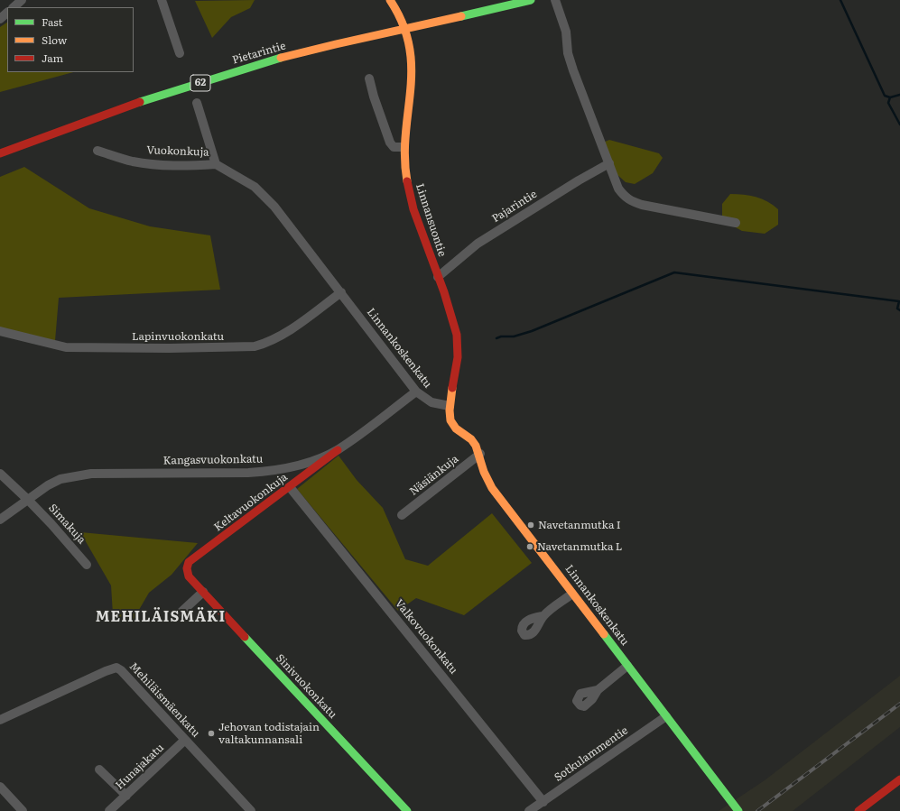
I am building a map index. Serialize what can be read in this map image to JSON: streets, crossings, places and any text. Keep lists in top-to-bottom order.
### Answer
{
  "streets": {
    "street": [
      "Pietarintie",
      "62",
      "Vuokonkuja",
      "Pajarintie",
      "Linnansuontie",
      "Lapinvuokonkatu",
      "Linnankoskenkatu",
      "Kangasvuokonkatu",
      "Näsiänkuja",
      "Keltavuokonkuja",
      "Simakuja",
      "Valkovuokonkatu",
      "Sinivuokonkatu",
      "Mehiläismäenkatu",
      "Sotkulammentie",
      "Hunajakatu"
    ]
  },
  "crossings": [
    ["Pietarintie", "Linnansuontie"],
    ["Vuokonkuja", "Linnankoskenkatu"],
    ["Pajarintie", "Linnansuontie"],
    ["Linnansuontie", "Linnankoskenkatu"],
    ["Lapinvuokonkatu", "Linnankoskenkatu"],
    ["Linnankoskenkatu", "Kangasvuokonkatu"],
    ["Linnankoskenkatu", "Näsiänkuja"],
    ["Linnankoskenkatu", "Sotkulammentie"],
    ["Kangasvuokonkatu", "Keltavuokonkuja"],
    ["Kangasvuokonkatu", "Simakuja"],
    ["Keltavuokonkuja", "Valkovuokonkatu"],
    ["Keltavuokonkuja", "Sinivuokonkatu"],
    ["Valkovuokonkatu", "Sotkulammentie"],
    ["Mehiläismäenkatu", "Hunajakatu"]
  ],
  "districts": ["MEHILÄISMÄKI"],
  "places": ["Navetanmutka I", "Navetanmutka L", "Jehovan todistajain valtakunnansali"],
  "legend": ["Fast", "Slow", "Jam"]
}
